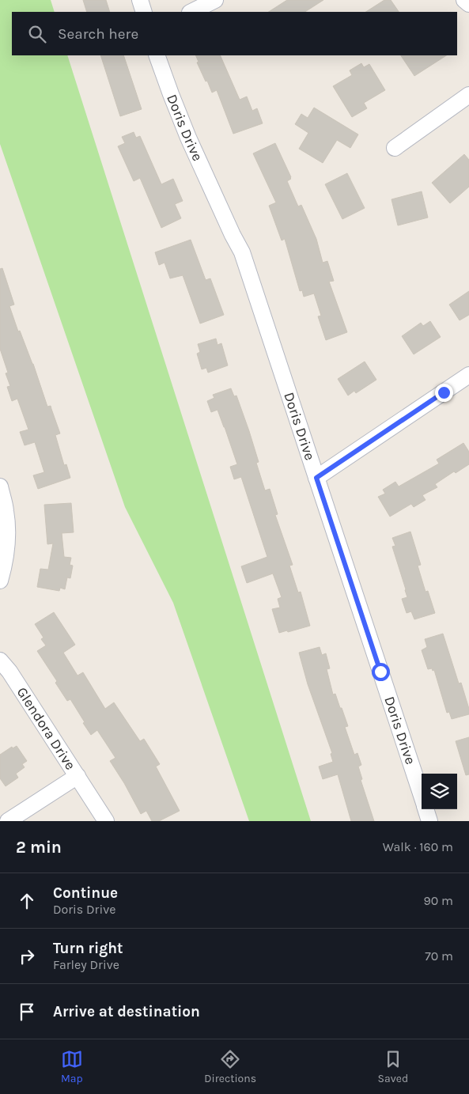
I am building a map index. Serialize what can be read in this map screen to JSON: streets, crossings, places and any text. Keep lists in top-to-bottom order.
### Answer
{
  "streets": {
    "street": ["Doris Drive", "Glendora Drive"]
  },
  "page": {
    "search": "Search here",
    "heading": ["2 min", "Walk · 160 m"],
    "list": [
      ["Continue", "Doris Drive", "90 m"],
      ["Turn right", "Farley Drive", "70 m"],
      "Arrive at destination"
    ],
    "nav": ["Map", "Directions", "Saved"]
  }
}
